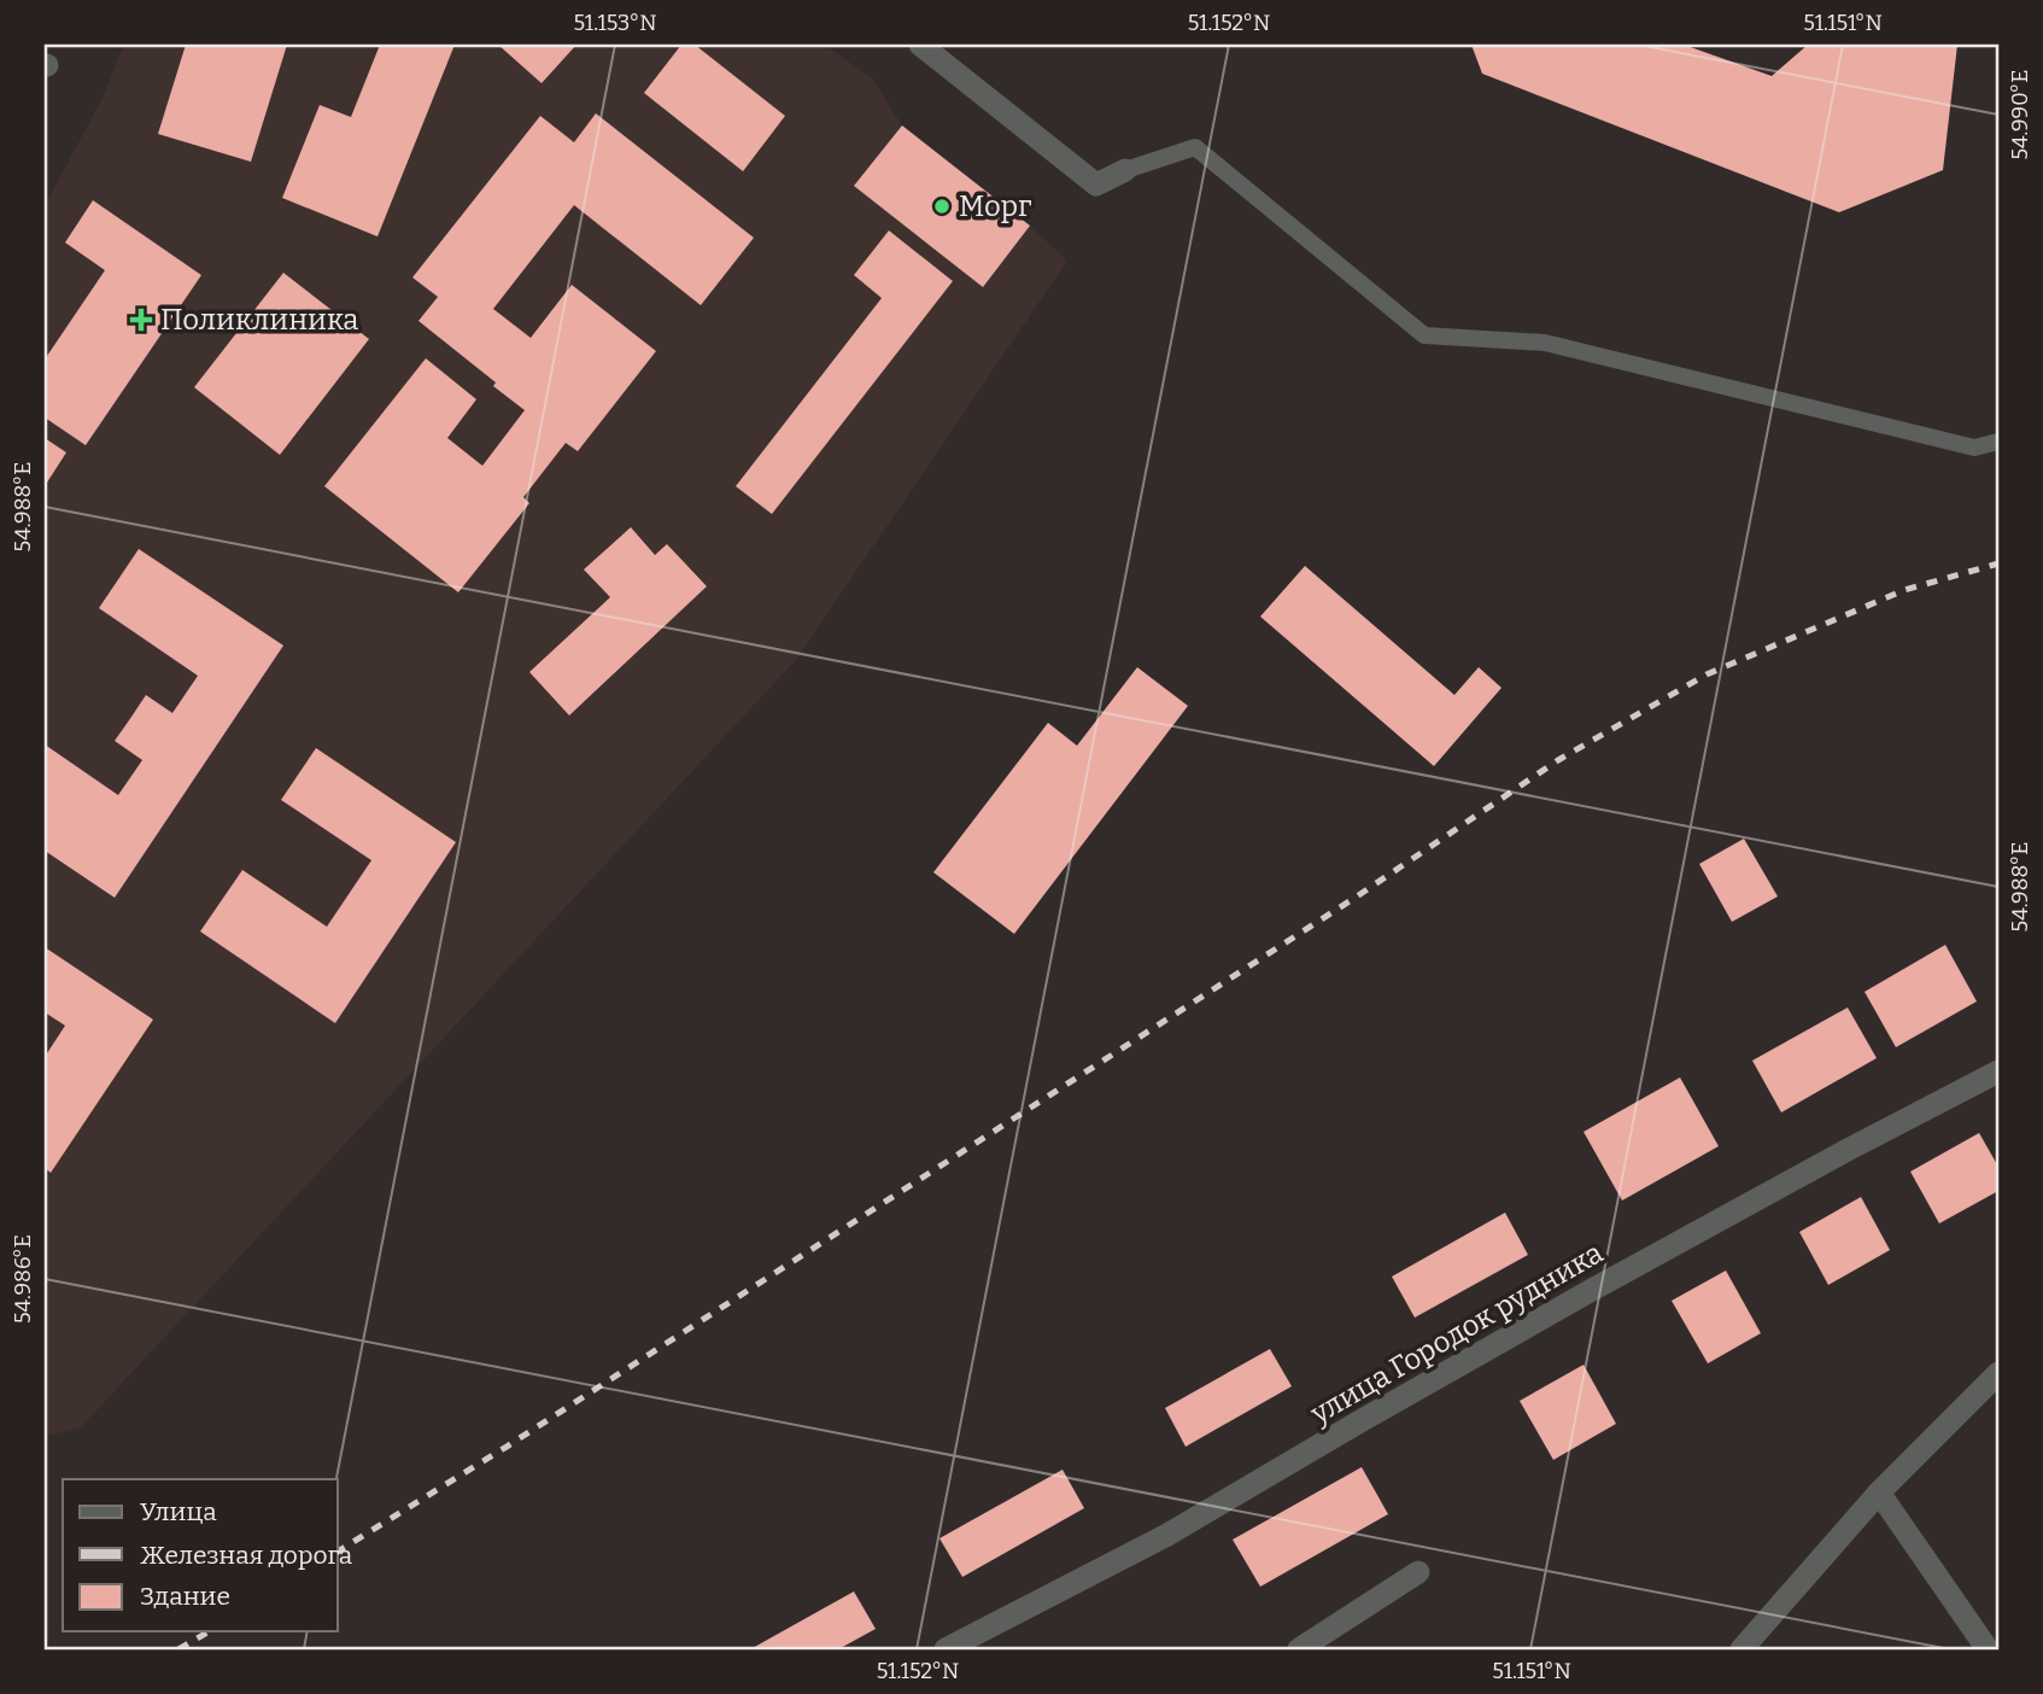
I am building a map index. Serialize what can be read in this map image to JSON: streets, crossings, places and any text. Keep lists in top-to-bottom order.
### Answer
{
  "streets": {
    "street": ["улица Городок рудника"]
  },
  "places": {
    "other": ["Морг"],
    "health": ["Поликлиника"]
  },
  "legend": ["Улица", "Железная дорога", "Здание"],
  "coordinates": [
    "51.153°N",
    "51.152°N",
    "51.151°N",
    "54.990°E",
    "54.988°E",
    "54.986°E"
  ]
}
